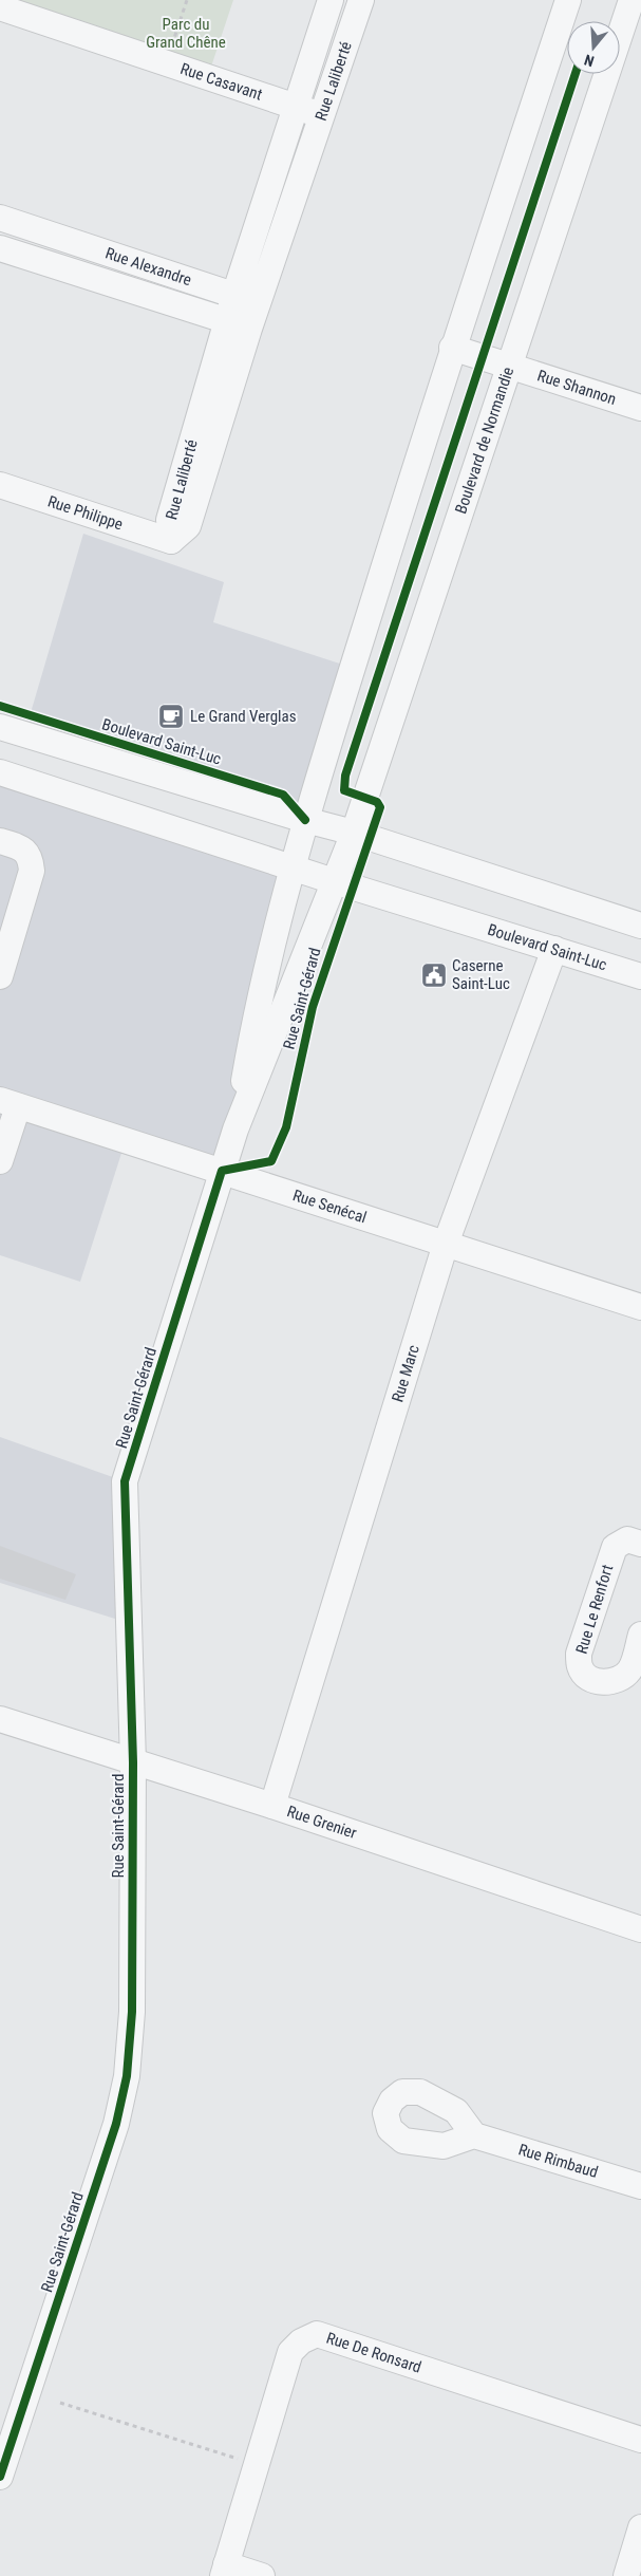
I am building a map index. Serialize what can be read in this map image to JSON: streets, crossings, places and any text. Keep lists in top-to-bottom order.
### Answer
{
  "streets": {
    "street": [
      "Rue Laliberté",
      "Rue Casavant",
      "Rue Alexandre",
      "Rue Shannon",
      "Boulevard de Normandie",
      "Rue Philippe",
      "Boulevard Saint-Luc",
      "Rue Saint-Gérard",
      "Rue Senécal",
      "Rue Marc",
      "Rue Le Renfort",
      "Rue Grenier",
      "Rue Rimbaud",
      "Rue De Ronsard"
    ]
  },
  "crossings": [
    ["Rue Laliberté", "Rue Casavant"],
    ["Rue Laliberté", "Rue Alexandre"],
    ["Rue Laliberté", "Rue Philippe"],
    ["Rue Shannon", "Boulevard de Normandie"],
    ["Boulevard de Normandie", "Boulevard Saint-Luc"],
    ["Boulevard de Normandie", "Rue Saint-Gérard"],
    ["Boulevard Saint-Luc", "Rue Saint-Gérard"],
    ["Boulevard Saint-Luc", "Rue Marc"],
    ["Rue Saint-Gérard", "Rue Senécal"],
    ["Rue Saint-Gérard", "Rue Grenier"],
    ["Rue Senécal", "Rue Marc"],
    ["Rue Marc", "Rue Grenier"]
  ],
  "parks": ["Parc du Grand Chêne"],
  "places": {
    "cafe": ["Le Grand Verglas"],
    "public building": ["Caserne Saint-Luc"]
  },
  "north": "bottom"
}
